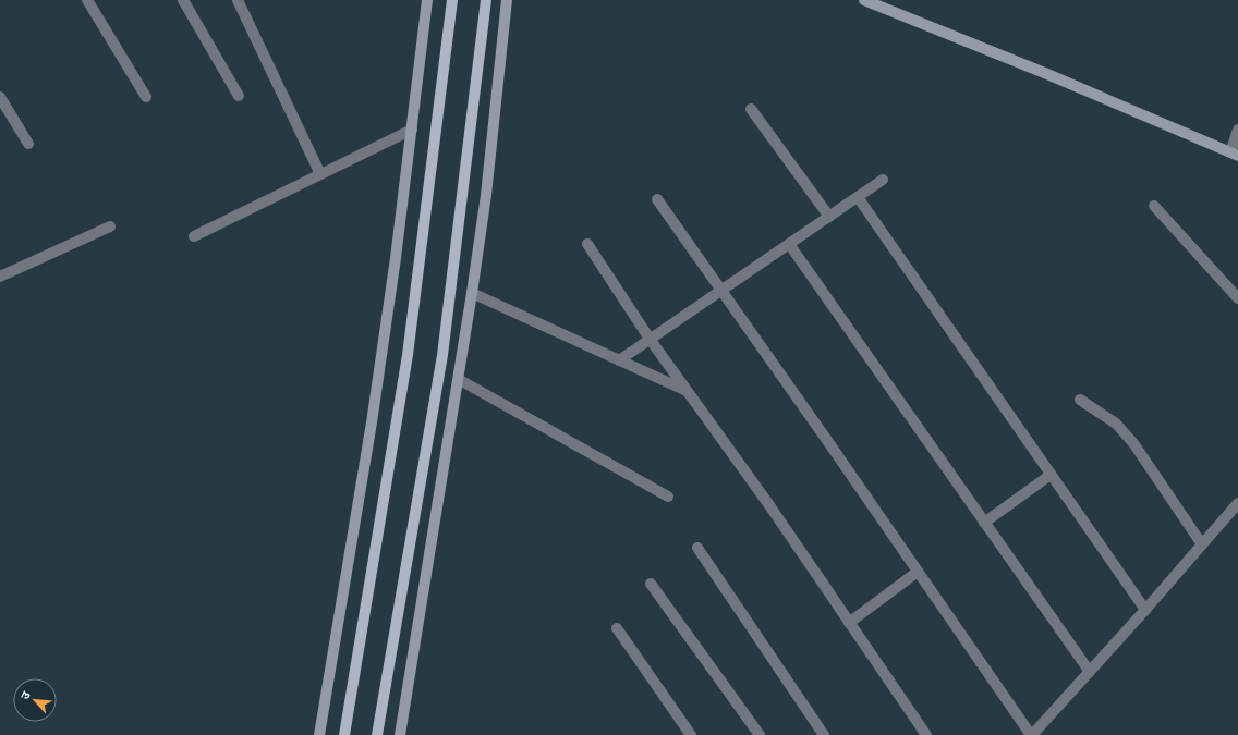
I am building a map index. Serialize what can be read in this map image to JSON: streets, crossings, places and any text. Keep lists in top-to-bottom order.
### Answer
{
  "north": "top left"
}
